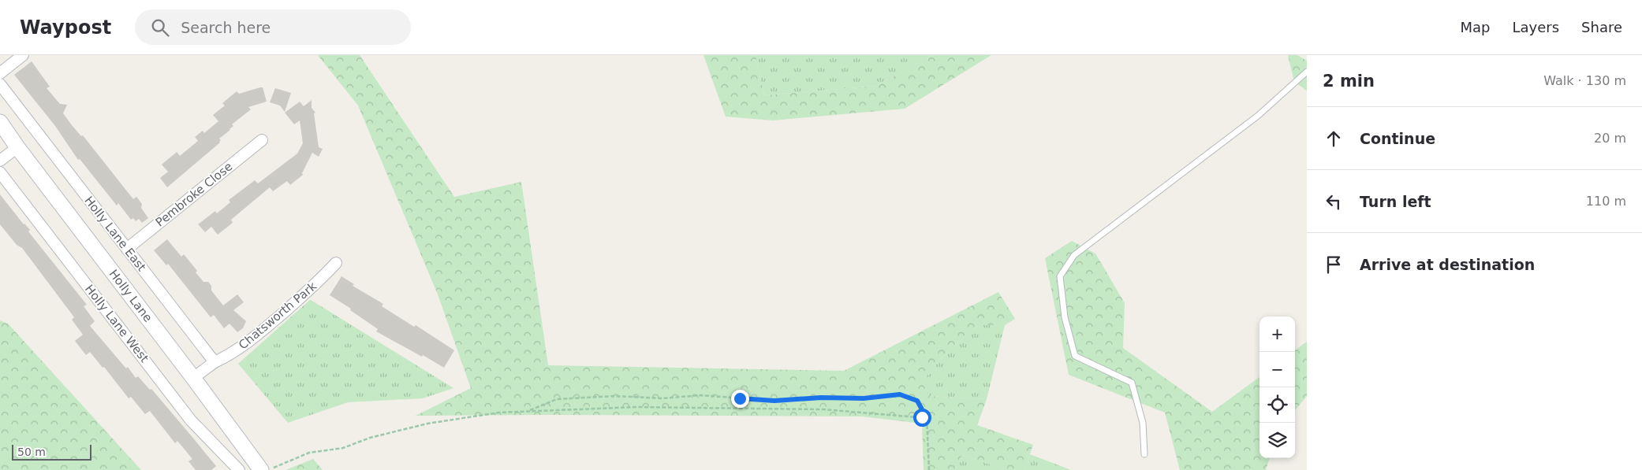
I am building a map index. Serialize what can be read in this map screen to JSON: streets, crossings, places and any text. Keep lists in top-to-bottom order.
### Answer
{
  "streets": {
    "main road": ["Holly Lane"],
    "street": [
      "Pembroke Close",
      "Holly Lane East",
      "Chatsworth Park",
      "Holly Lane West"
    ]
  },
  "crossings": [
    ["Pembroke Close", "Holly Lane East"],
    ["Holly Lane East", "Chatsworth Park"]
  ],
  "scale_bar": "50 m",
  "page": {
    "header": "Waypost",
    "search": "Search here",
    "nav": ["Map", "Layers", "Share"],
    "heading": ["2 min", "Walk · 130 m"],
    "list": [
      ["Continue", "20 m"],
      ["Turn left", "110 m"],
      "Arrive at destination"
    ],
    "map_buttons": ["+", "−"],
    "scale": "50 m"
  }
}
